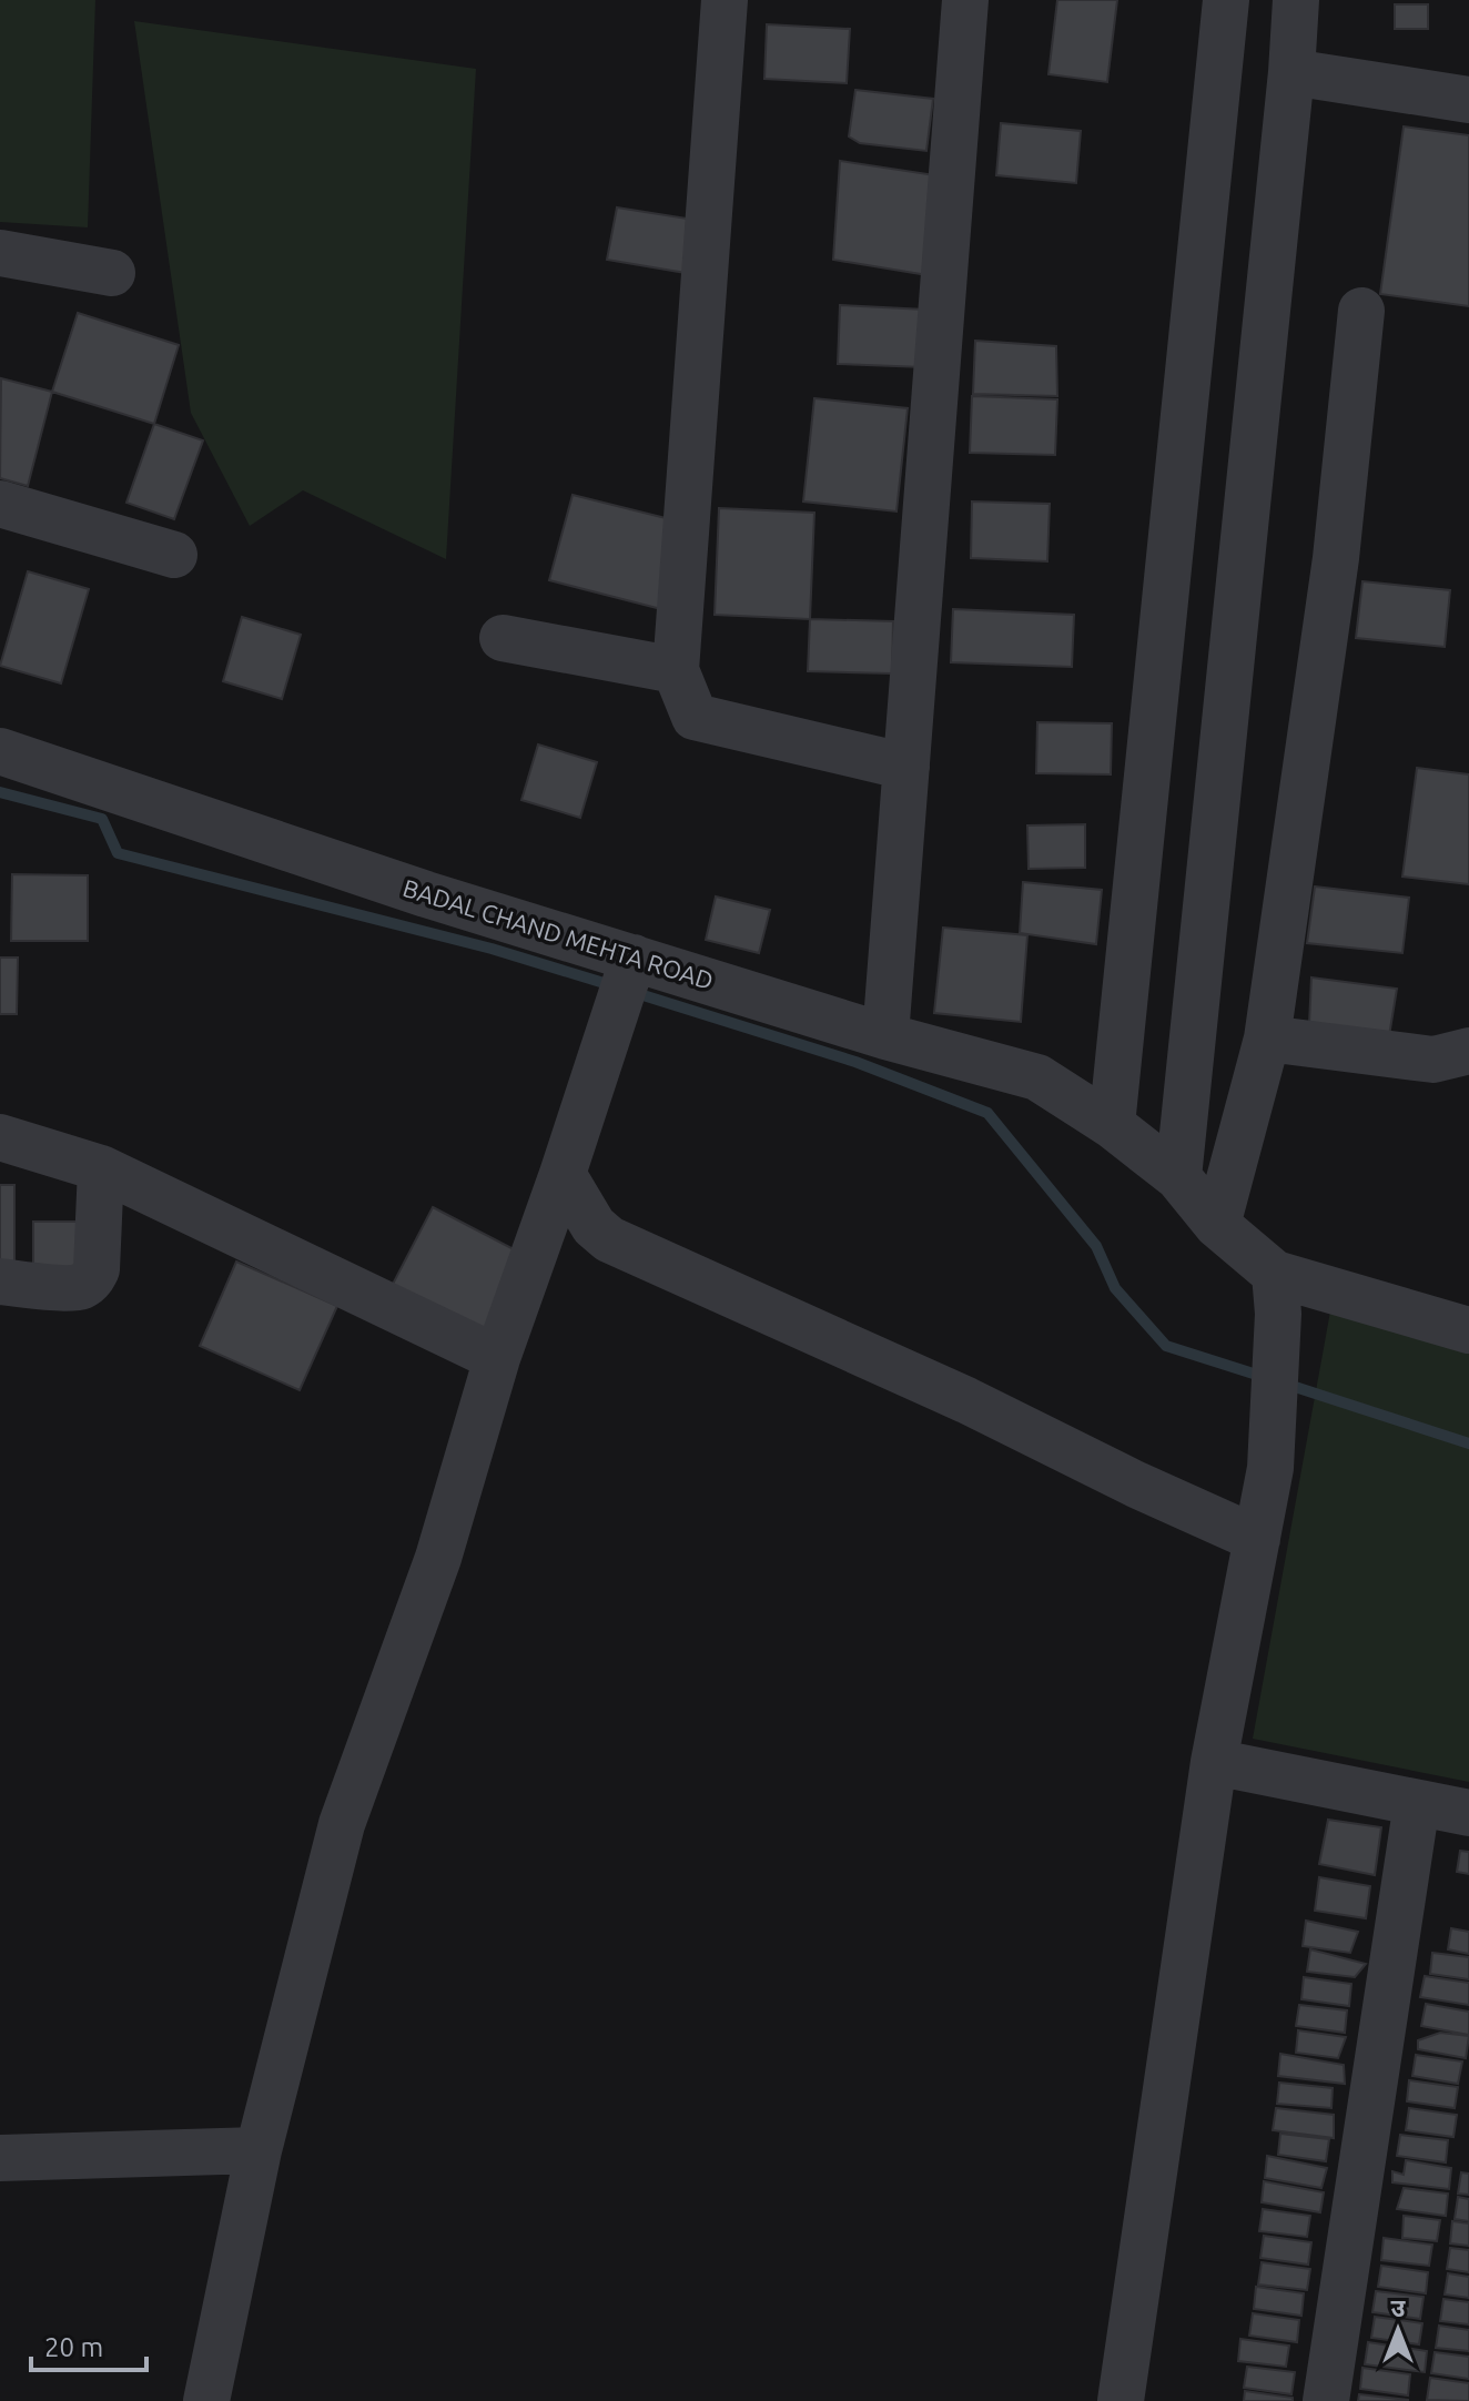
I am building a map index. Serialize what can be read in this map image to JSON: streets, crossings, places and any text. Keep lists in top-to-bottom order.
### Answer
{
  "streets": {
    "street": ["BADAL CHAND MEHTA ROAD"]
  },
  "scale_bar": "20 m",
  "north": "top"
}
